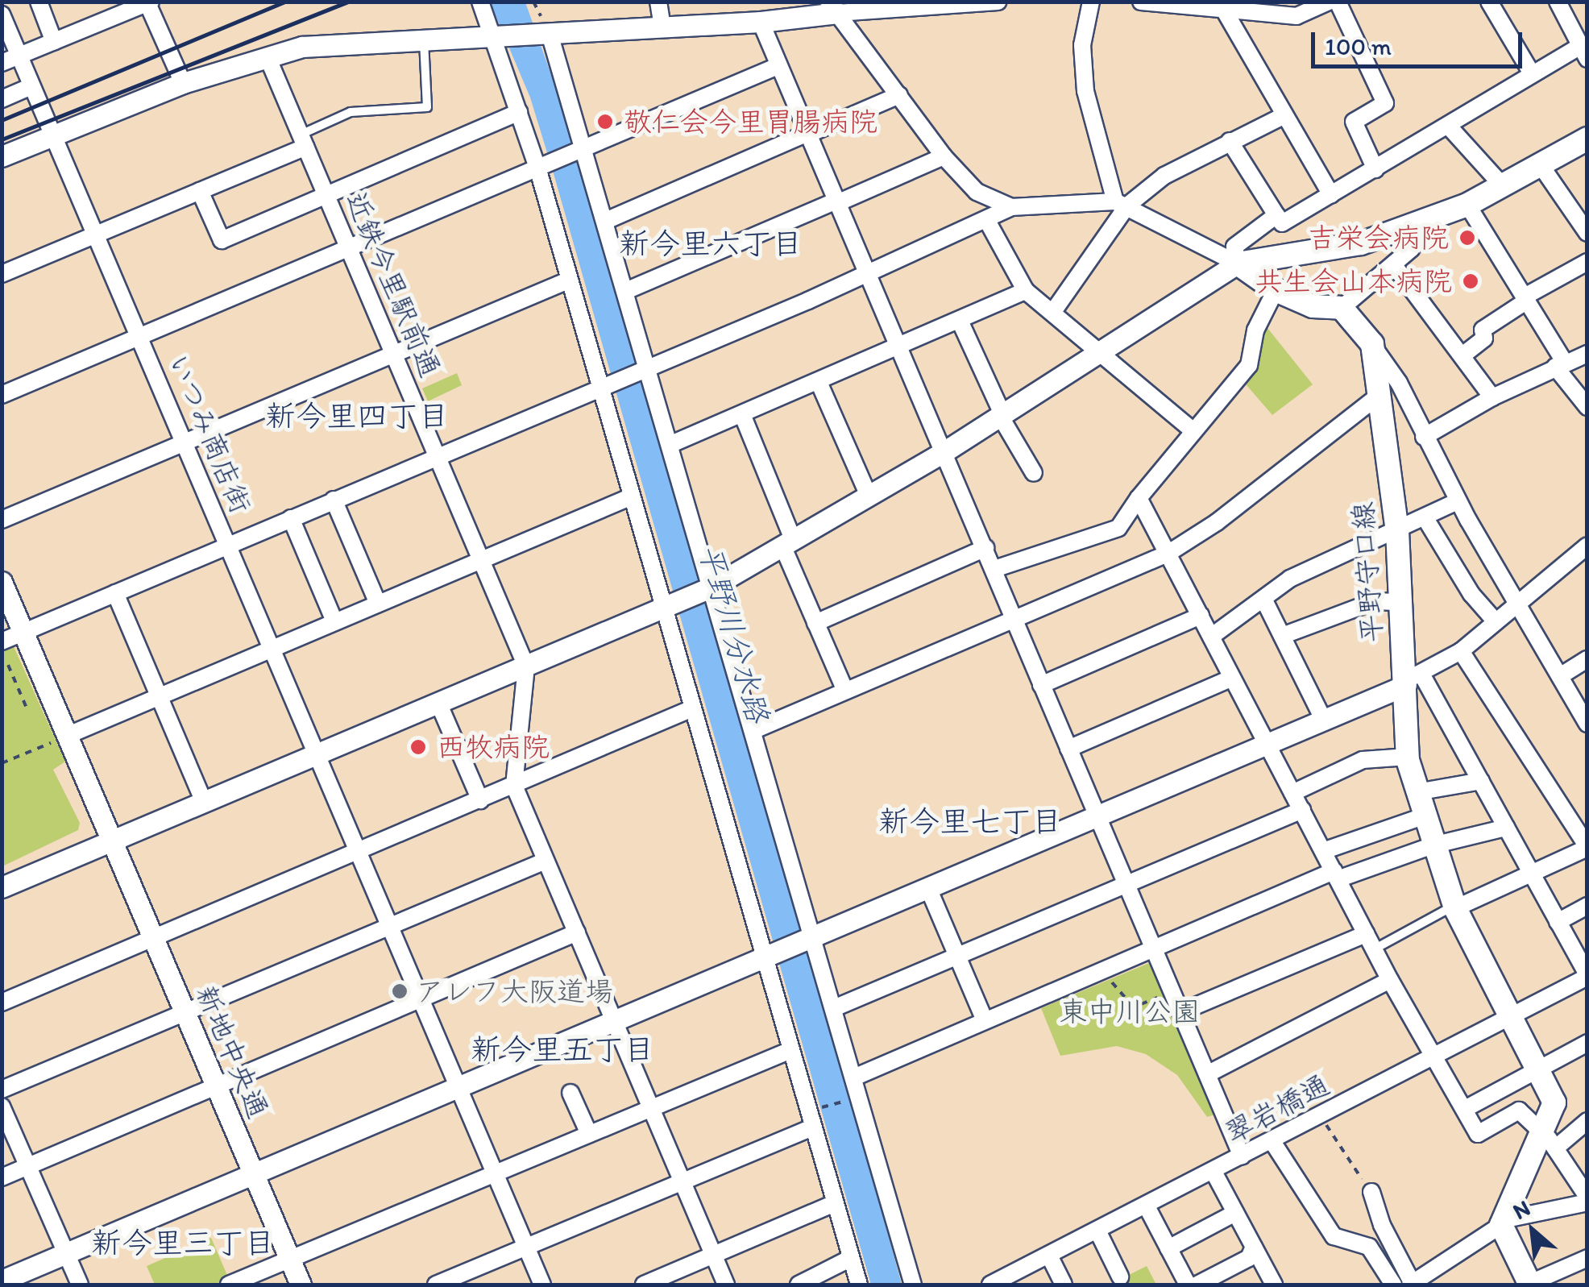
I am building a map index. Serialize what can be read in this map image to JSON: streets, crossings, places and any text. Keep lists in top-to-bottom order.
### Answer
{
  "streets": {
    "main road": ["平野守口線"],
    "street": [
      "近鉄今里駅前通",
      "いつみ商店街",
      "新地中央通",
      "翠岩橋通"
    ]
  },
  "crossings": [
    ["平野守口線", "翠岩橋通"]
  ],
  "districts": [
    "新今里六丁目",
    "新今里四丁目",
    "新今里七丁目",
    "新今里五丁目",
    "新今里三丁目"
  ],
  "water": ["平野川分水路"],
  "parks": ["東中川公園"],
  "places": [
    "敬仁会今里胃腸病院",
    "吉栄会病院",
    "共生会山本病院",
    "西牧病院",
    "アレフ大阪道場"
  ],
  "scale_bar": "100 m",
  "north": "top left"
}
